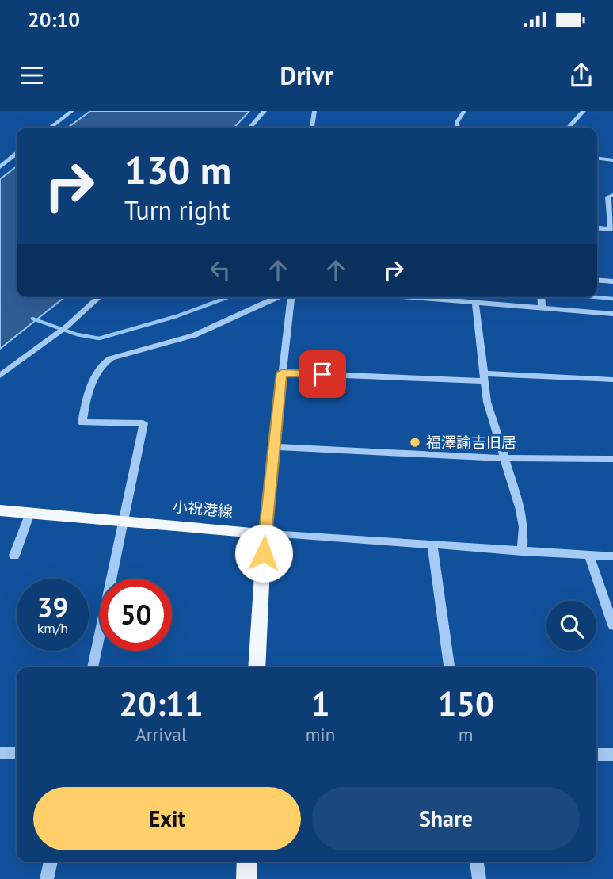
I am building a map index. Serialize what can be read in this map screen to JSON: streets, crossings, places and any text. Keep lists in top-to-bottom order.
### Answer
{
  "streets": {
    "main road": ["小祝港線"]
  },
  "places": ["福澤諭吉旧居"],
  "page": {
    "status": "20:10",
    "header": "Drivr",
    "turn": ["130 m", "Turn right"],
    "speed": "39 km/h",
    "limit": "50",
    "eta": [
      "20:11",
      "Arrival",
      "1",
      "min",
      "150",
      "m"
    ],
    "buttons": ["Exit", "Share"]
  }
}
